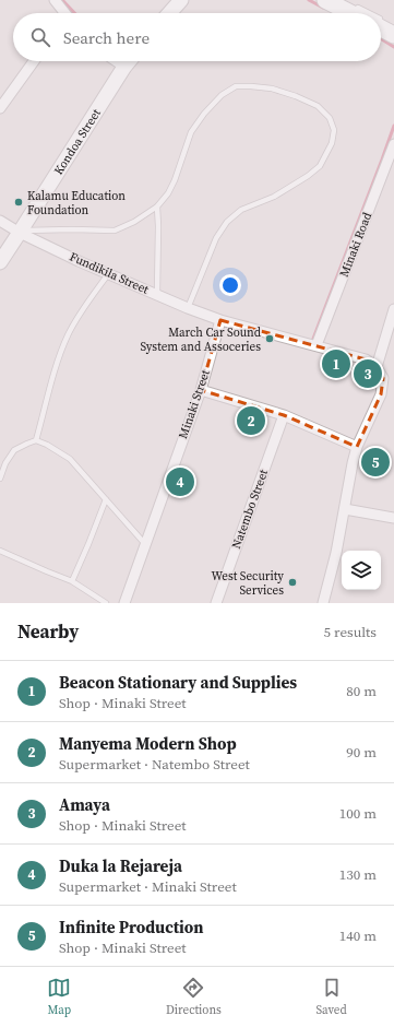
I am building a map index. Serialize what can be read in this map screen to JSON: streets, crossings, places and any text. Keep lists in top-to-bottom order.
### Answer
{
  "streets": {
    "street": [
      "Kondoa Street",
      "Minaki Road",
      "Fundikila Street",
      "Minaki Street",
      "Natembo Street"
    ]
  },
  "crossings": [
    ["Kondoa Street", "Fundikila Street"],
    ["Fundikila Street", "Minaki Street"]
  ],
  "places": ["Kalamu Education Foundation", "March Car Sound System and Assoceries", "West Security Services"],
  "page": {
    "search": "Search here",
    "pins": [
      "1",
      "3",
      "2",
      "5",
      "4"
    ],
    "heading": ["Nearby", "5 results"],
    "list": [
      {
        "mark": "1",
        "name": "Beacon Stationary and Supplies",
        "note": "Shop · Minaki Street",
        "value": "80 m"
      },
      {
        "mark": "2",
        "name": "Manyema Modern Shop",
        "note": "Supermarket · Natembo Street",
        "value": "90 m"
      },
      {
        "mark": "3",
        "name": "Amaya",
        "note": "Shop · Minaki Street",
        "value": "100 m"
      },
      {
        "mark": "4",
        "name": "Duka la Rejareja",
        "note": "Supermarket · Minaki Street",
        "value": "130 m"
      },
      {
        "mark": "5",
        "name": "Infinite Production",
        "note": "Shop · Minaki Street",
        "value": "140 m"
      }
    ],
    "nav": ["Map", "Directions", "Saved"]
  }
}
